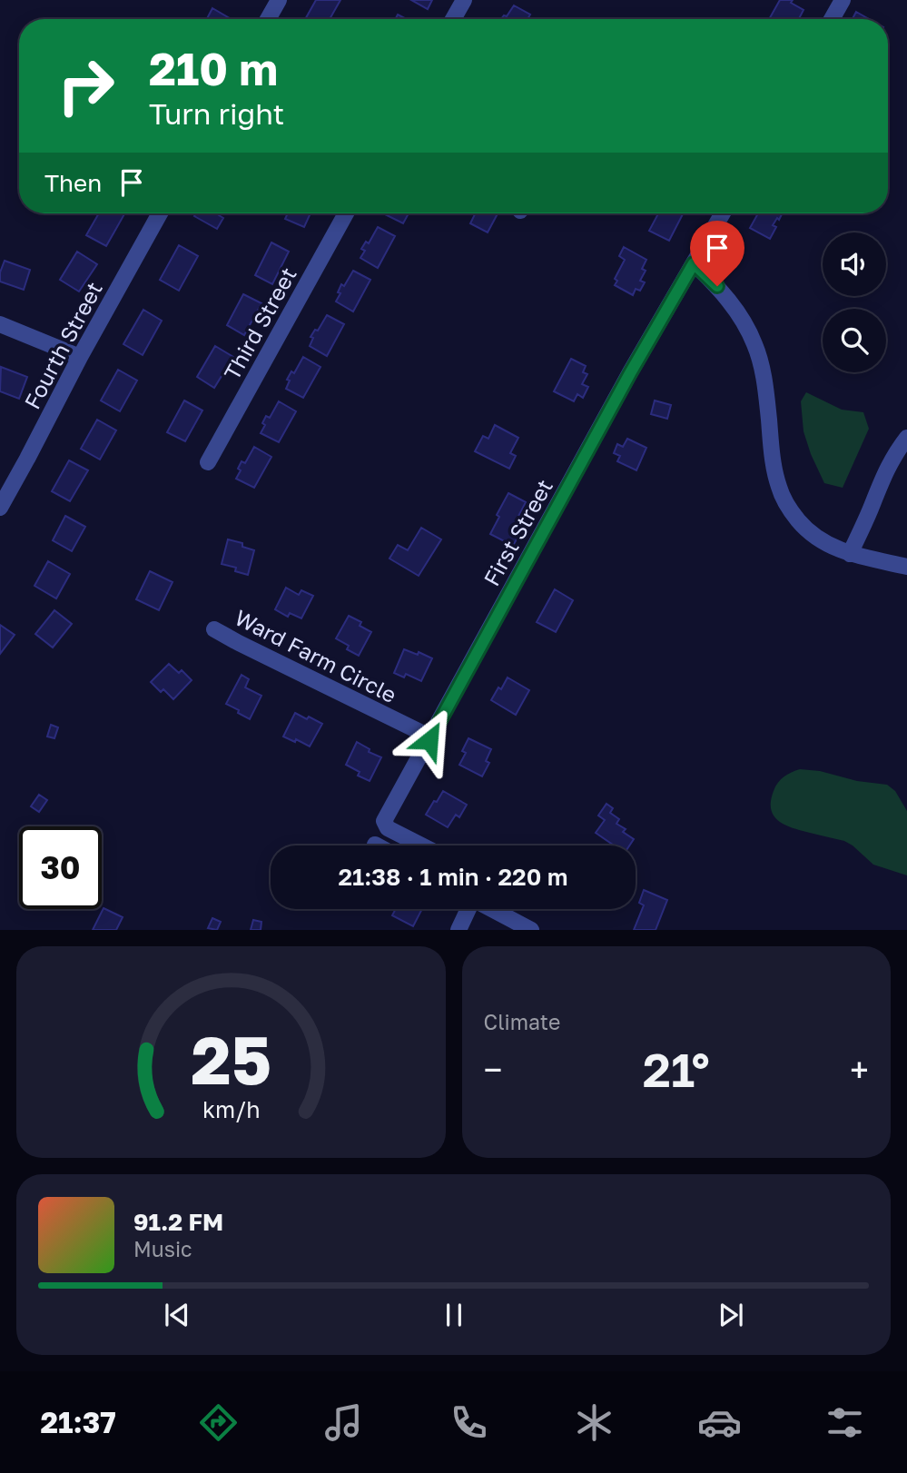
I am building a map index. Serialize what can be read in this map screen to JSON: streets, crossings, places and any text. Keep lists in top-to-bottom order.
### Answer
{
  "streets": {
    "street": [
      "Third Street",
      "Fourth Street",
      "First Street",
      "Ward Farm Circle"
    ]
  },
  "crossings": [
    ["First Street", "Ward Farm Circle"]
  ],
  "page": {
    "turn": ["210 m", "Turn right"],
    "then": "Then",
    "limit": "30",
    "trip": "21:38 · 1 min · 220 m",
    "tile": "Climate",
    "heat": ["−", "21°", "+"],
    "song": ["91.2 FM", "Music"],
    "tabs": "21:37",
    "gauge": ["25", "km/h"]
  }
}
